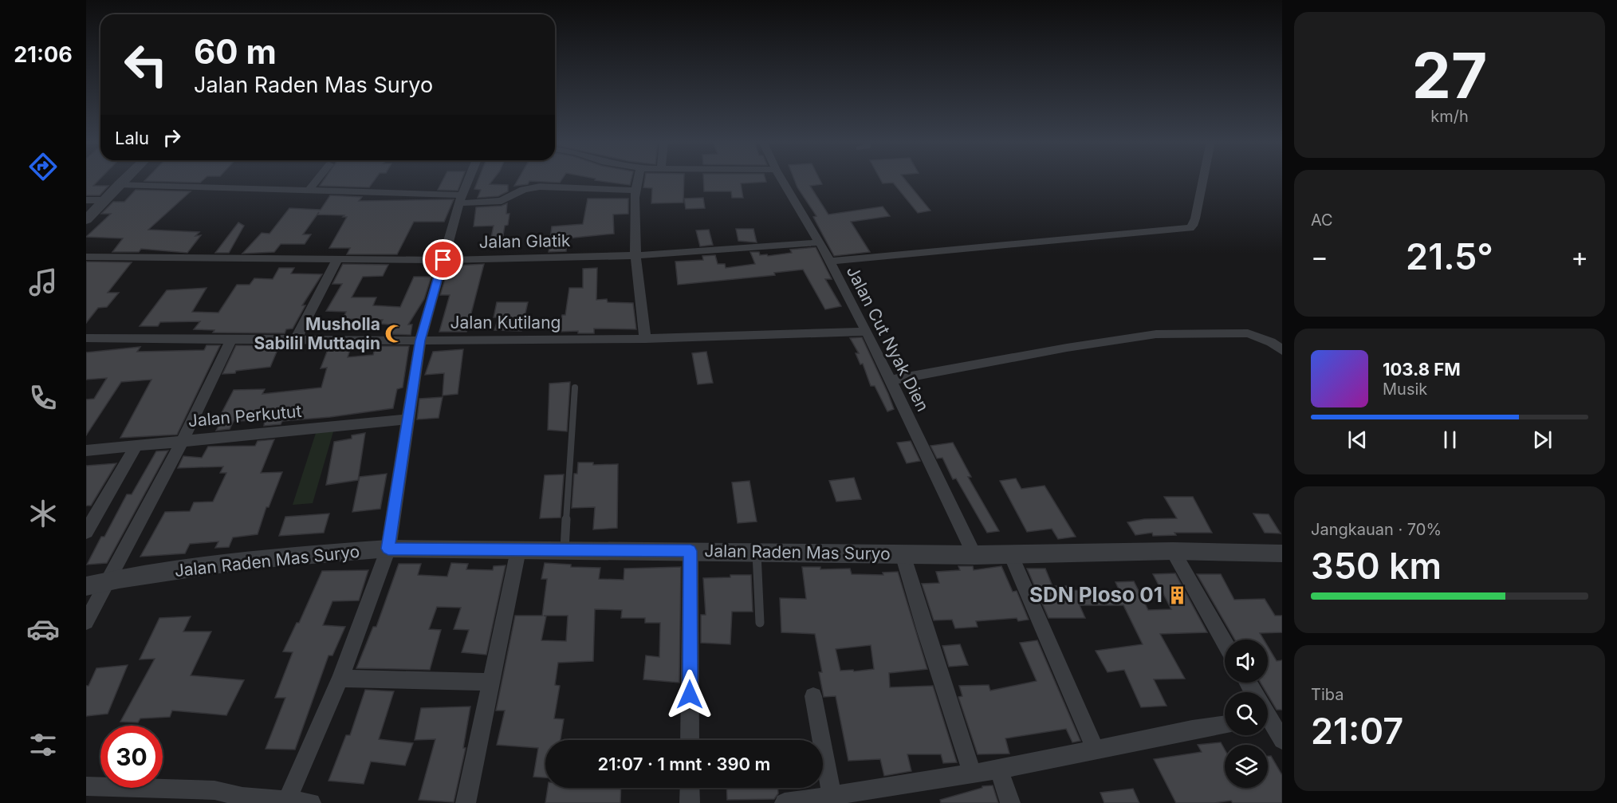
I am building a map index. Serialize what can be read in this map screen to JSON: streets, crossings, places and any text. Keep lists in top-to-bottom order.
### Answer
{
  "streets": {
    "street": [
      "Jalan Glatik",
      "Jalan Kutilang",
      "Jalan Cut Nyak Dien",
      "Jalan Perkutut",
      "Jalan Raden Mas Suryo"
    ]
  },
  "crossings": [
    ["Jalan Glatik", "Jalan Cut Nyak Dien"],
    ["Jalan Kutilang", "Jalan Cut Nyak Dien"],
    ["Jalan Cut Nyak Dien", "Jalan Raden Mas Suryo"]
  ],
  "places": {
    "mosque": ["Musholla Sabilil Muttaqin"],
    "building": ["SDN Ploso 01"]
  },
  "page": {
    "tabs": "21:06",
    "tile": [
      ["27", "km/h"],
      "AC",
      ["Jangkauan · 70%", "350 km"],
      ["Tiba", "21:07"]
    ],
    "turn": ["60 m", "Jalan Raden Mas Suryo"],
    "then": "Lalu",
    "heat": ["−", "21.5°", "+"],
    "song": ["103.8 FM", "Musik"],
    "limit": "30",
    "trip": "21:07 · 1 mnt · 390 m"
  }
}
